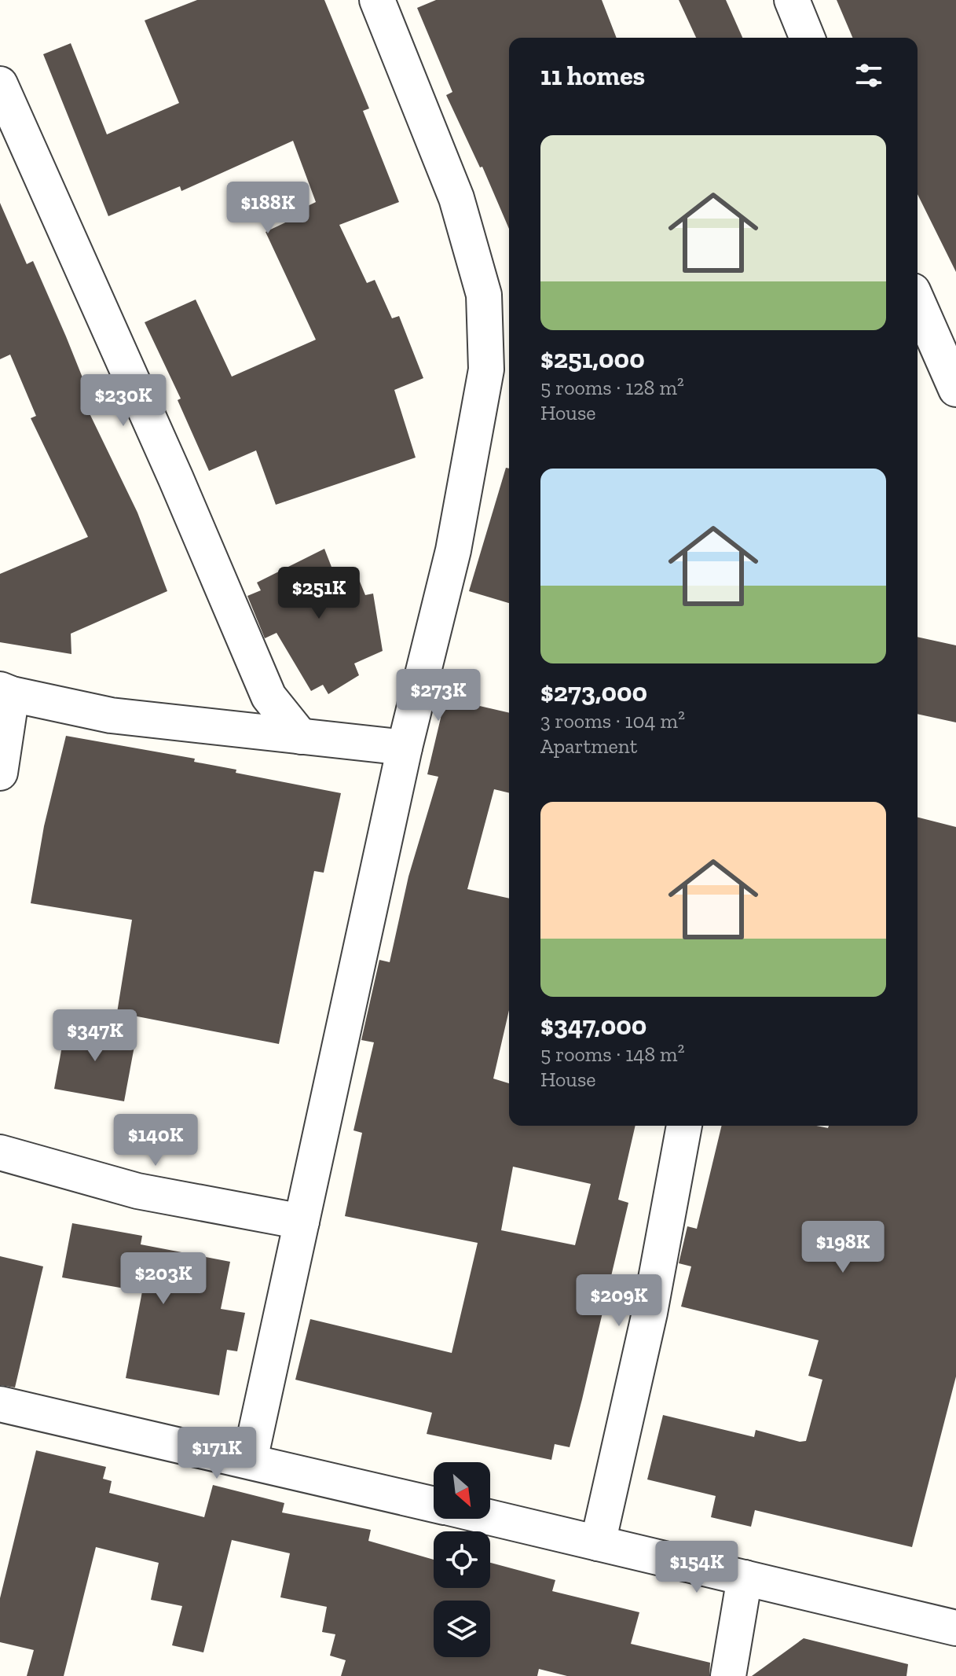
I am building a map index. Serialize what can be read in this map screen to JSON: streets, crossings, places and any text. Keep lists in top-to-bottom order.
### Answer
{
  "north": "bottom right",
  "page": {
    "heading": "11 homes",
    "list": [
      {
        "name": "$251,000",
        "note": "5 rooms · 128 m² · House"
      },
      {
        "name": "$273,000",
        "note": "3 rooms · 104 m² · Apartment"
      },
      {
        "name": "$347,000",
        "note": "5 rooms · 148 m² · House"
      }
    ],
    "price": [
      "$188K",
      "$230K",
      "$251K",
      "$273K",
      "$347K",
      "$140K",
      "$198K",
      "$203K",
      "$209K",
      "$171K",
      "$154K"
    ]
  }
}
